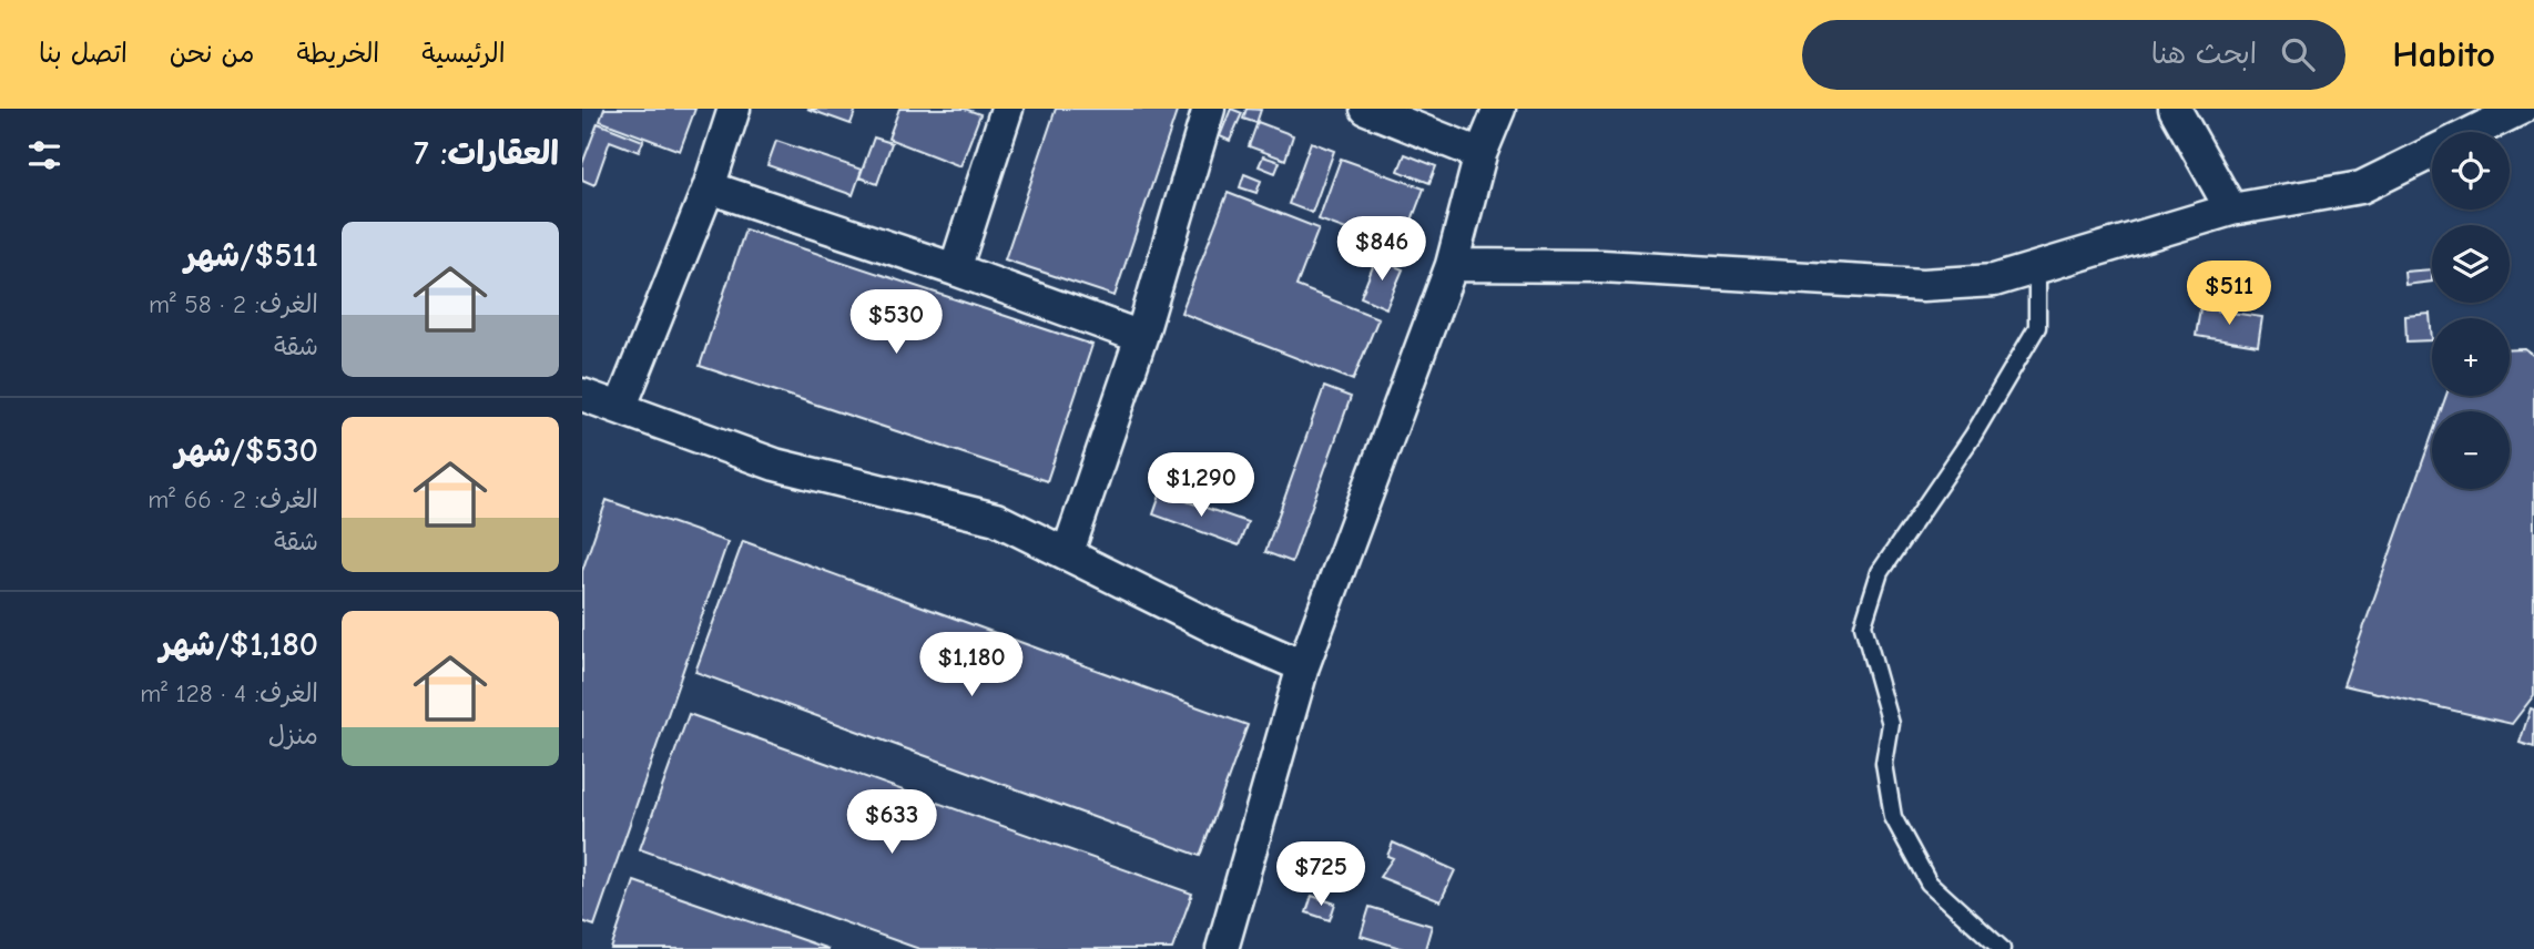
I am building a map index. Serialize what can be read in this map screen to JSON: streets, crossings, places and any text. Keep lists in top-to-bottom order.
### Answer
{
  "page": {
    "header": "Habito",
    "search": "ابحث هنا",
    "nav": [
      "الرئيسية",
      "الخريطة",
      "من نحن",
      "اتصل بنا"
    ],
    "heading": "العقارات: 7",
    "map_buttons": ["+", "−"],
    "list": [
      {
        "name": "$511/شهر",
        "note": "الغرف: 2 · 58 m² · شقة"
      },
      {
        "name": "$530/شهر",
        "note": "الغرف: 2 · 66 m² · شقة"
      },
      {
        "name": "$1,180/شهر",
        "note": "الغرف: 4 · 128 m² · منزل"
      }
    ],
    "price": [
      "$846",
      "$511",
      "$530",
      "$1,290",
      "$1,180",
      "$633",
      "$725"
    ]
  }
}
